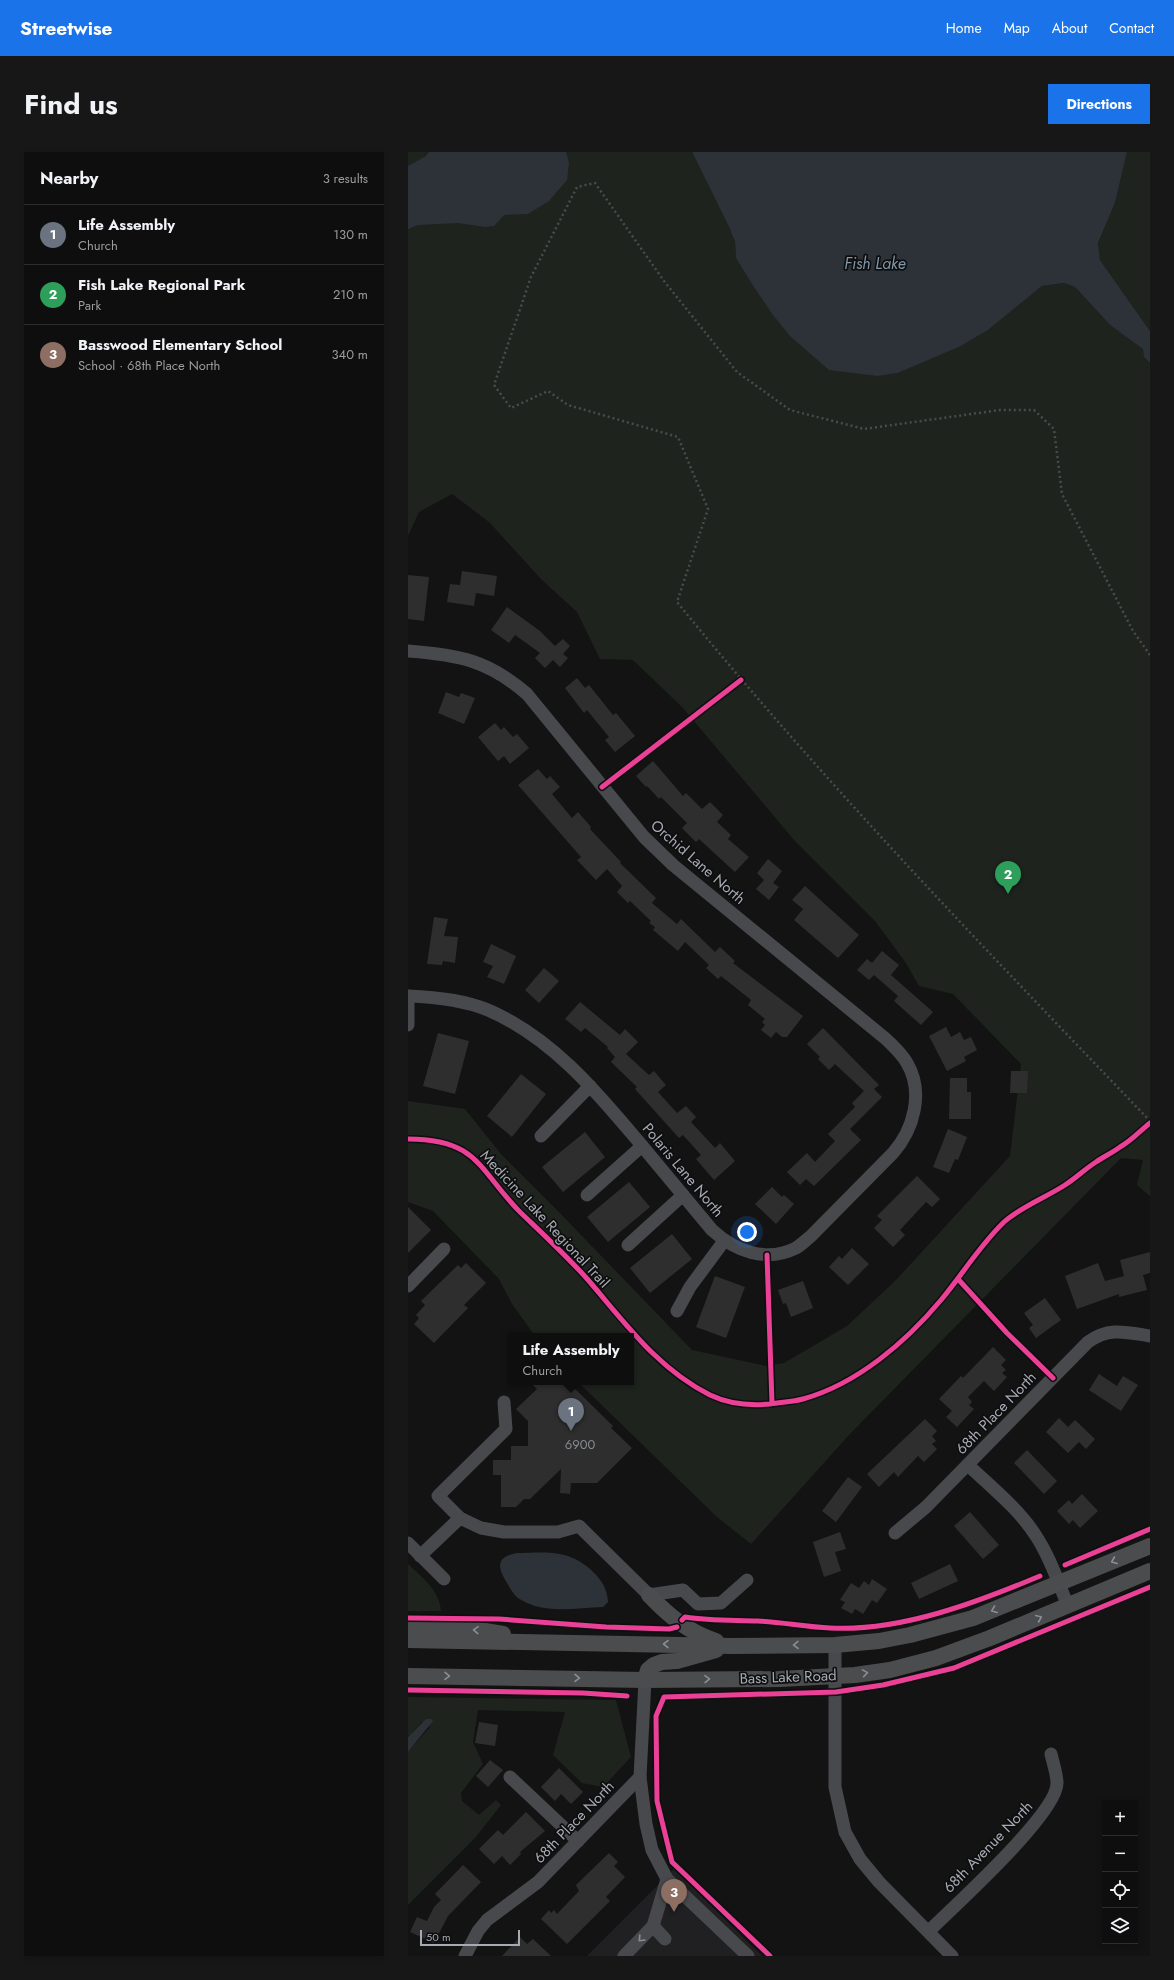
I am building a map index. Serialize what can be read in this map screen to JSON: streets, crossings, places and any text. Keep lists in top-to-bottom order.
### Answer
{
  "streets": {
    "main road": ["Bass Lake Road"],
    "street": [
      "Orchid Lane North",
      "Polaris Lane North",
      "68th Place North",
      "68th Avenue North"
    ],
    "cycle path": ["Medicine Lake Regional Trail"]
  },
  "crossings": [
    ["Orchid Lane North", "Polaris Lane North"]
  ],
  "water": ["Fish Lake"],
  "house_numbers": ["6900"],
  "scale_bar": "50 m",
  "page": {
    "header": "Streetwise",
    "nav": [
      "Home",
      "Map",
      "About",
      "Contact"
    ],
    "title": "Find us",
    "buttons": "Directions",
    "heading": ["Nearby", "3 results"],
    "list": [
      {
        "mark": "1",
        "name": "Life Assembly",
        "note": "Church",
        "value": "130 m"
      },
      {
        "mark": "2",
        "name": "Fish Lake Regional Park",
        "note": "Park",
        "value": "210 m"
      },
      {
        "mark": "3",
        "name": "Basswood Elementary School",
        "note": "School · 68th Place North",
        "value": "340 m"
      }
    ],
    "pins": ["2", "1", "3"],
    "popup": ["Life Assembly", "Church"],
    "map_buttons": ["+", "−"],
    "scale": "50 m"
  }
}
